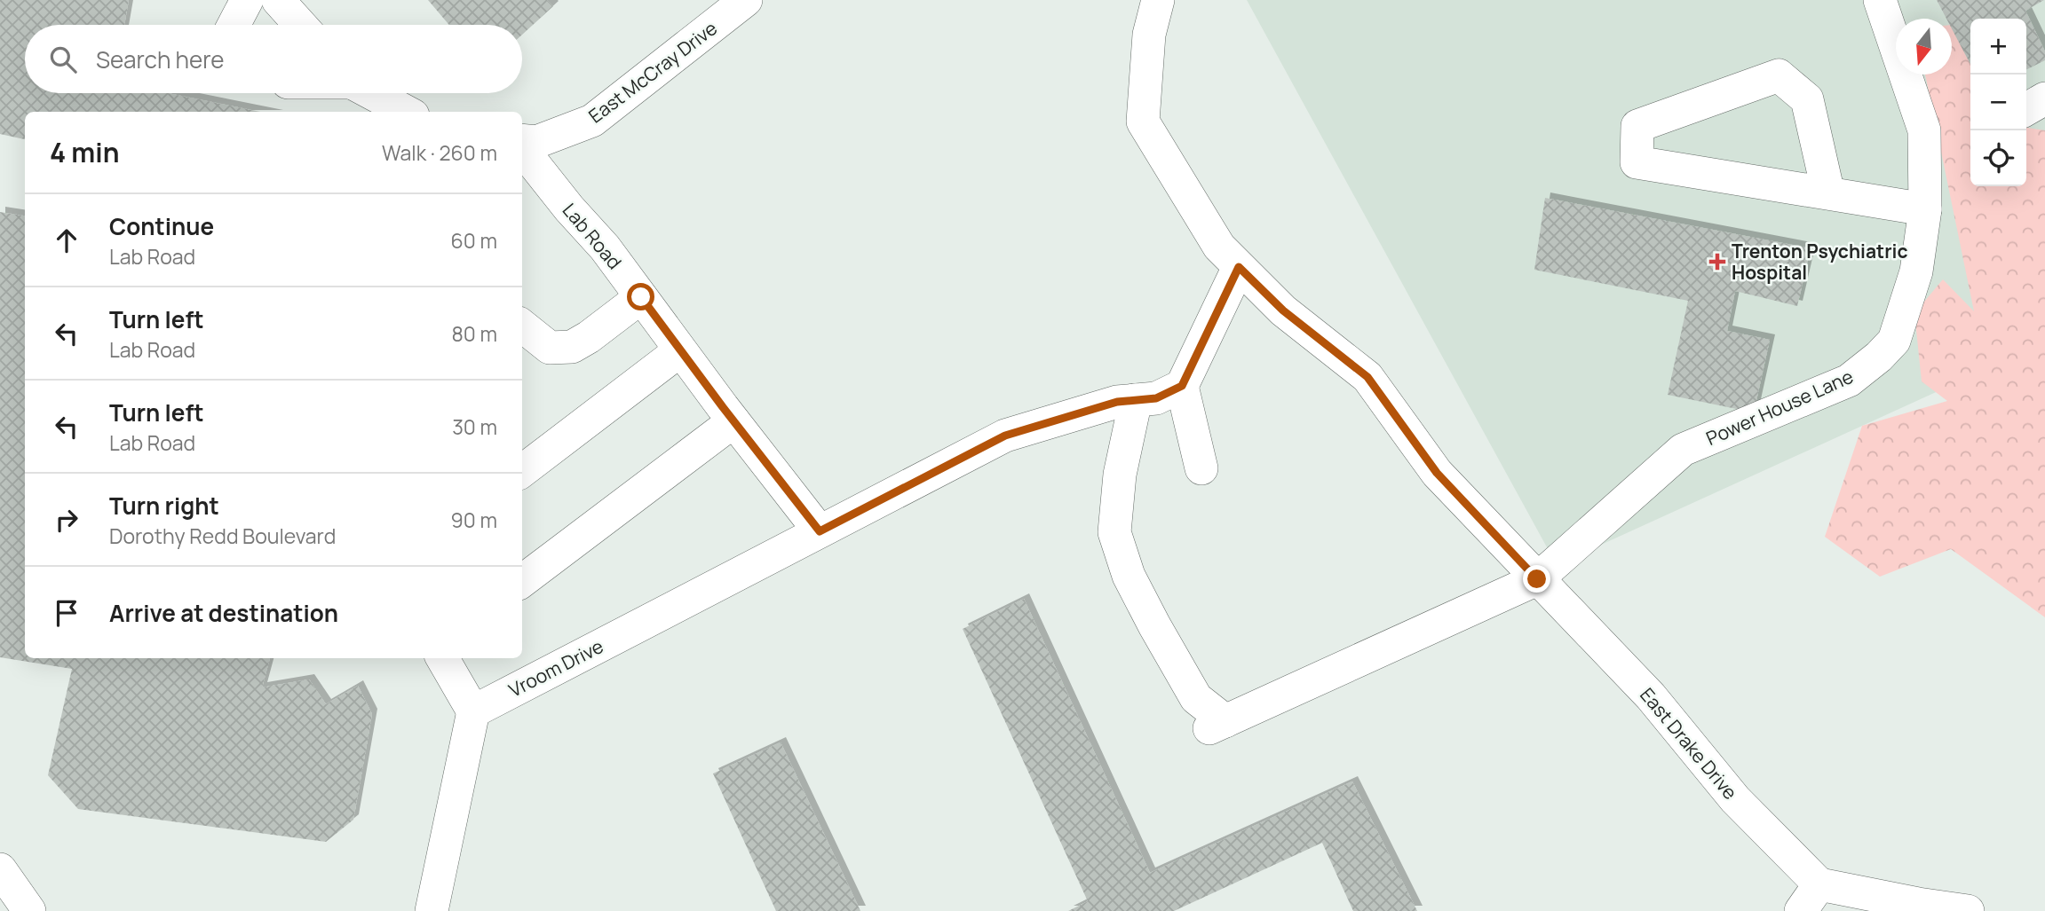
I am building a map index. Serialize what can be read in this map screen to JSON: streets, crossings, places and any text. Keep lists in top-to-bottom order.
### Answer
{
  "streets": {
    "street": [
      "East McCray Drive",
      "Lab Road",
      "Power House Lane",
      "Vroom Drive",
      "East Drake Drive"
    ]
  },
  "crossings": [
    ["Lab Road", "Vroom Drive"],
    ["Power House Lane", "East Drake Drive"]
  ],
  "places": {
    "health": ["Trenton Psychiatric Hospital"]
  },
  "north": "bottom",
  "page": {
    "map_buttons": ["+", "−"],
    "search": "Search here",
    "heading": ["4 min", "Walk · 260 m"],
    "list": [
      ["Continue", "Lab Road", "60 m"],
      ["Turn left", "Lab Road", "80 m"],
      ["Turn left", "Lab Road", "30 m"],
      ["Turn right", "Dorothy Redd Boulevard", "90 m"],
      "Arrive at destination"
    ]
  }
}
